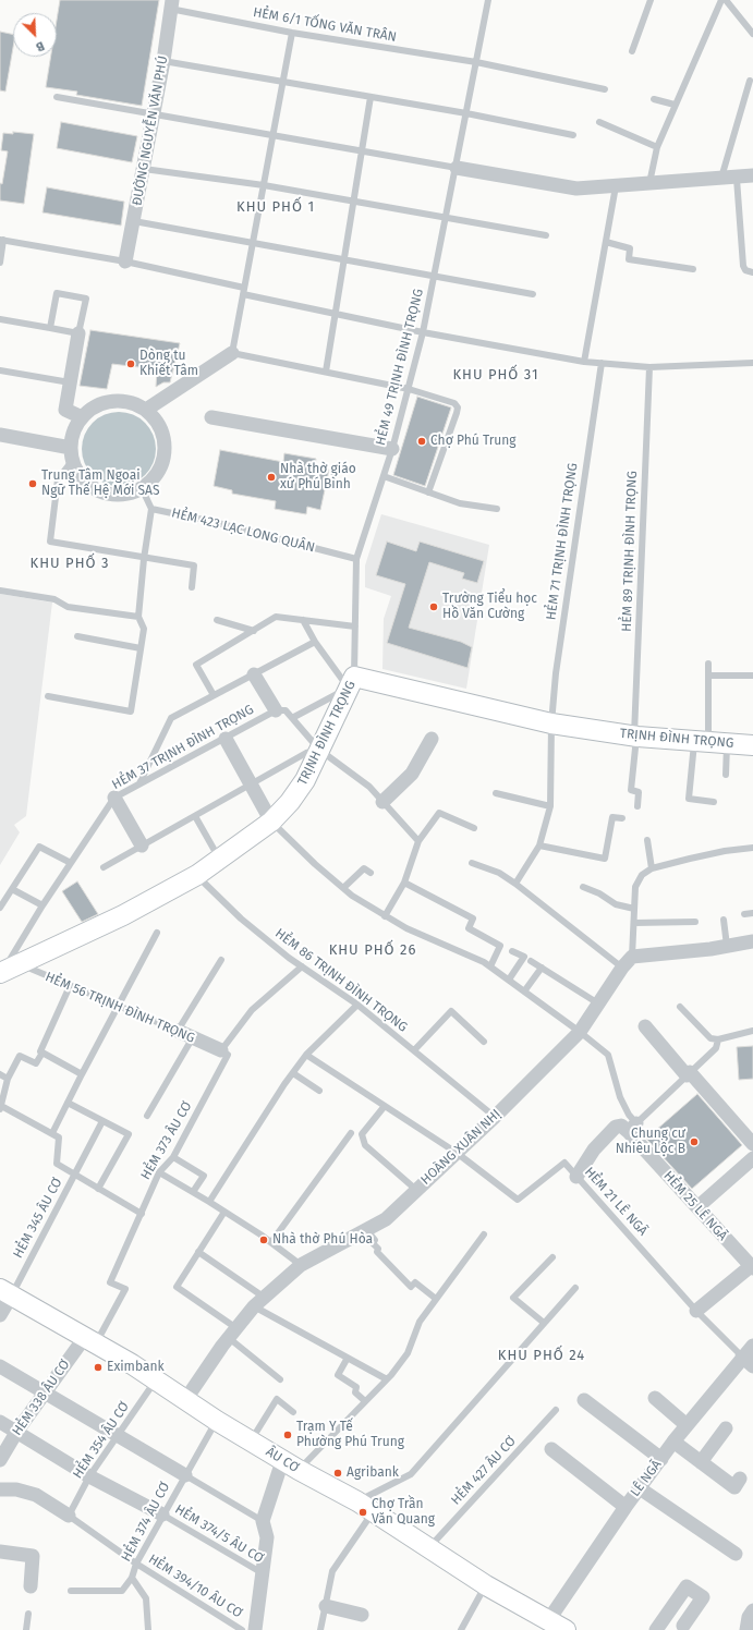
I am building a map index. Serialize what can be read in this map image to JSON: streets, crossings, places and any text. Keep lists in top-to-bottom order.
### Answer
{
  "streets": {
    "street": [
      "ĐƯỜNG NGUYỄN VĂN PHÚ",
      "TRỊNH ĐÌNH TRỌNG",
      "HẺM 56 TRỊNH ĐÌNH TRỌNG",
      "HOÀNG XUÂN NHỊ",
      "HẺM 25 LÊ NGÃ",
      "HẺM 338 ÂU CƠ",
      "ÂU CƠ",
      "LÊ NGÃ"
    ],
    "lane": [
      "HẺM 6/1 TỐNG VĂN TRÂN",
      "HẺM 49 TRỊNH ĐÌNH TRỌNG",
      "HẺM 423 LẠC LONG QUÂN",
      "HẺM 71 TRỊNH ĐÌNH TRỌNG",
      "HẺM 89 TRỊNH ĐÌNH TRỌNG",
      "HẺM 37 TRỊNH ĐÌNH TRỌNG",
      "HẺM 86 TRỊNH ĐÌNH TRỌNG",
      "HẺM 373 ÂU CƠ",
      "HẺM 21 LÊ NGÃ",
      "HẺM 345 ÂU CƠ",
      "HẺM 354 ÂU CƠ",
      "HẺM 427 ÂU CƠ",
      "HẺM 374 ÂU CƠ",
      "HẺM 374/5 ÂU CƠ",
      "HẺM 394/10 ÂU CƠ"
    ]
  },
  "crossings": [
    ["HẺM 6/1 TỐNG VĂN TRÂN", "ĐƯỜNG NGUYỄN VĂN PHÚ"],
    ["HẺM 6/1 TỐNG VĂN TRÂN", "HẺM 49 TRỊNH ĐÌNH TRỌNG"],
    ["HẺM 49 TRỊNH ĐÌNH TRỌNG", "HẺM 423 LẠC LONG QUÂN"],
    ["HẺM 49 TRỊNH ĐÌNH TRỌNG", "TRỊNH ĐÌNH TRỌNG"],
    ["HẺM 71 TRỊNH ĐÌNH TRỌNG", "TRỊNH ĐÌNH TRỌNG"],
    ["HẺM 89 TRỊNH ĐÌNH TRỌNG", "TRỊNH ĐÌNH TRỌNG"],
    ["TRỊNH ĐÌNH TRỌNG", "HẺM 37 TRỊNH ĐÌNH TRỌNG"],
    ["TRỊNH ĐÌNH TRỌNG", "HẺM 86 TRỊNH ĐÌNH TRỌNG"],
    ["TRỊNH ĐÌNH TRỌNG", "HẺM 56 TRỊNH ĐÌNH TRỌNG"],
    ["HẺM 37 TRỊNH ĐÌNH TRỌNG", "HẺM 56 TRỊNH ĐÌNH TRỌNG"],
    ["HẺM 86 TRỊNH ĐÌNH TRỌNG", "HOÀNG XUÂN NHỊ"],
    ["HẺM 56 TRỊNH ĐÌNH TRỌNG", "HẺM 373 ÂU CƠ"],
    ["HẺM 373 ÂU CƠ", "HẺM 338 ÂU CƠ"],
    ["HẺM 373 ÂU CƠ", "ÂU CƠ"],
    ["HOÀNG XUÂN NHỊ", "HẺM 21 LÊ NGÃ"],
    ["HOÀNG XUÂN NHỊ", "ÂU CƠ"],
    ["HẺM 21 LÊ NGÃ", "LÊ NGÃ"],
    ["HẺM 345 ÂU CƠ", "ÂU CƠ"],
    ["HẺM 338 ÂU CƠ", "ÂU CƠ"],
    ["HẺM 354 ÂU CƠ", "ÂU CƠ"],
    ["HẺM 354 ÂU CƠ", "HẺM 394/10 ÂU CƠ"],
    ["ÂU CƠ", "HẺM 427 ÂU CƠ"],
    ["ÂU CƠ", "LÊ NGÃ"],
    ["ÂU CƠ", "HẺM 374 ÂU CƠ"],
    ["HẺM 374 ÂU CƠ", "HẺM 374/5 ÂU CƠ"],
    ["HẺM 374 ÂU CƠ", "HẺM 394/10 ÂU CƠ"]
  ],
  "districts": [
    "KHU PHỐ 1",
    "KHU PHỐ 31",
    "KHU PHỐ 3",
    "KHU PHỐ 26",
    "KHU PHỐ 24"
  ],
  "places": [
    "Dòng tu Khiết Tâm",
    "Chợ Phú Trung",
    "Nhà thờ giáo xứ Phú Bình",
    "Trung Tâm Ngoại Ngữ Thế Hệ Mới SAS",
    "Trường Tiểu học Hồ Văn Cường",
    "Chung cư Nhiêu Lộc B",
    "Nhà thờ Phú Hòa",
    "Eximbank",
    "Trạm Y Tế Phường Phú Trung",
    "Agribank",
    "Chợ Trần Văn Quang"
  ],
  "north": "bottom right"
}
